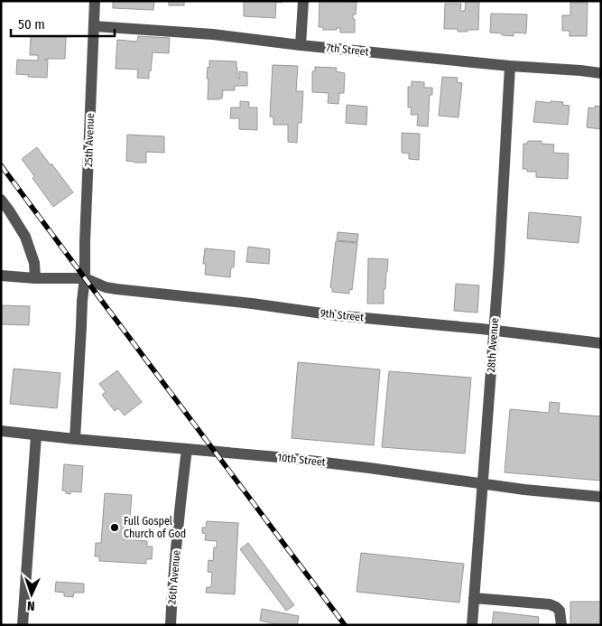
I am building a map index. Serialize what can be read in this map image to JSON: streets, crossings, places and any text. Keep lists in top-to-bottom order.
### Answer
{
  "streets": {
    "street": [
      "7th Street",
      "25th Avenue",
      "9th Street",
      "28th Avenue",
      "10th Street",
      "26th Avenue"
    ]
  },
  "crossings": [
    ["7th Street", "25th Avenue"],
    ["7th Street", "28th Avenue"],
    ["25th Avenue", "9th Street"],
    ["25th Avenue", "10th Street"],
    ["9th Street", "28th Avenue"],
    ["28th Avenue", "10th Street"],
    ["10th Street", "26th Avenue"]
  ],
  "places": ["Full Gospel Church of God"],
  "scale_bar": "50 m",
  "north": "bottom"
}
